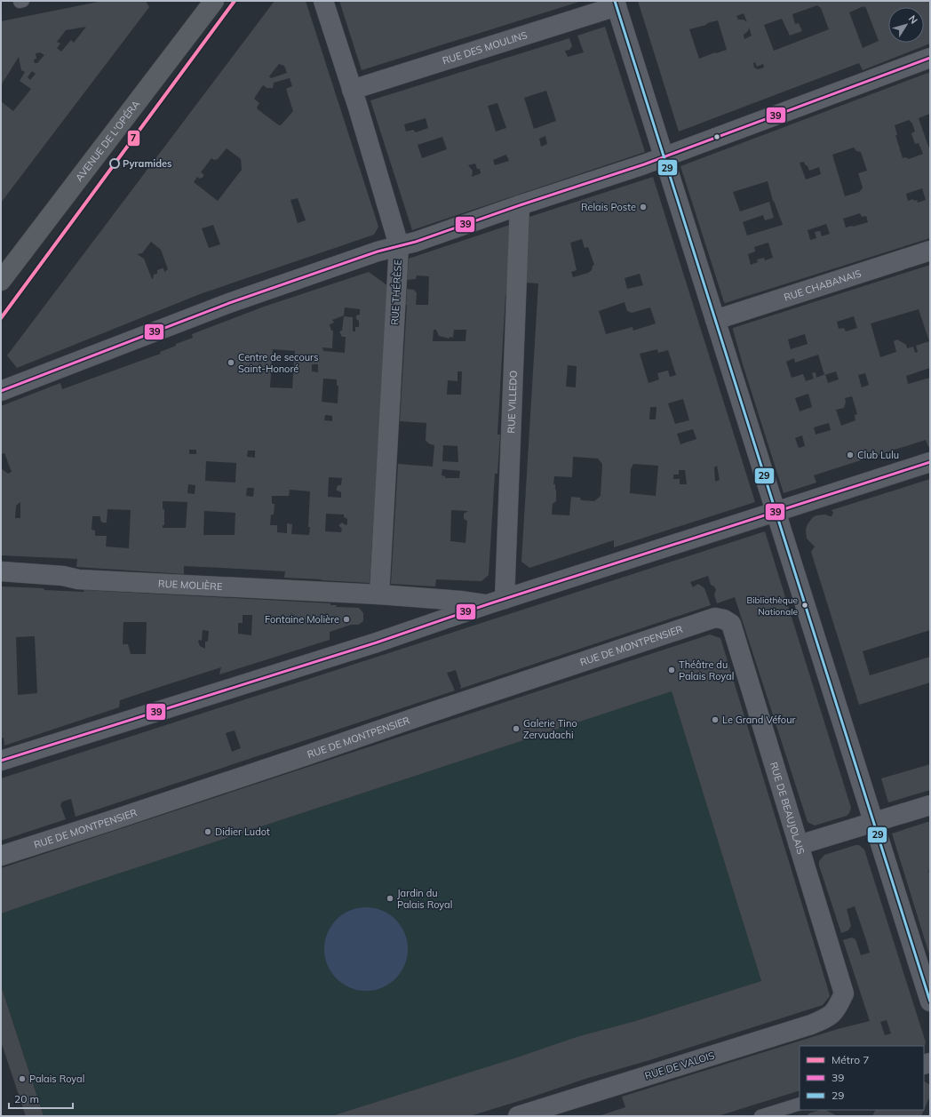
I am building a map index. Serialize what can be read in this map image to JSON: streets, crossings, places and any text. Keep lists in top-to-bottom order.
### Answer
{
  "streets": {
    "street": [
      "RUE DES MOULINS",
      "AVENUE DE L'OPÉRA",
      "RUE CHABANAIS",
      "RUE THÉRÈSE",
      "RUE VILLEDO",
      "RUE MOLIÈRE",
      "RUE DE MONTPENSIER",
      "RUE DE BEAUJOLAIS",
      "RUE DE VALOIS"
    ]
  },
  "crossings": [
    ["RUE DES MOULINS", "RUE THÉRÈSE"],
    ["RUE THÉRÈSE", "RUE MOLIÈRE"],
    ["RUE VILLEDO", "RUE MOLIÈRE"],
    ["RUE DE MONTPENSIER", "RUE DE BEAUJOLAIS"],
    ["RUE DE BEAUJOLAIS", "RUE DE VALOIS"]
  ],
  "places": [
    "Pyramides",
    "Relais Poste",
    "Centre de secours Saint-Honoré",
    "Club Lulu",
    "Bibliothèque Nationale",
    "Fontaine Molière",
    "Théâtre du Palais Royal",
    "Le Grand Véfour",
    "Galerie Tino Zervudachi",
    "Didier Ludot",
    "Jardin du Palais Royal",
    "Palais Royal"
  ],
  "lines": ["metro line 7", "transit line 29", "transit line 39"],
  "legend": ["Métro 7", "39", "29"],
  "scale_bar": "20 m",
  "north": "top right"
}
